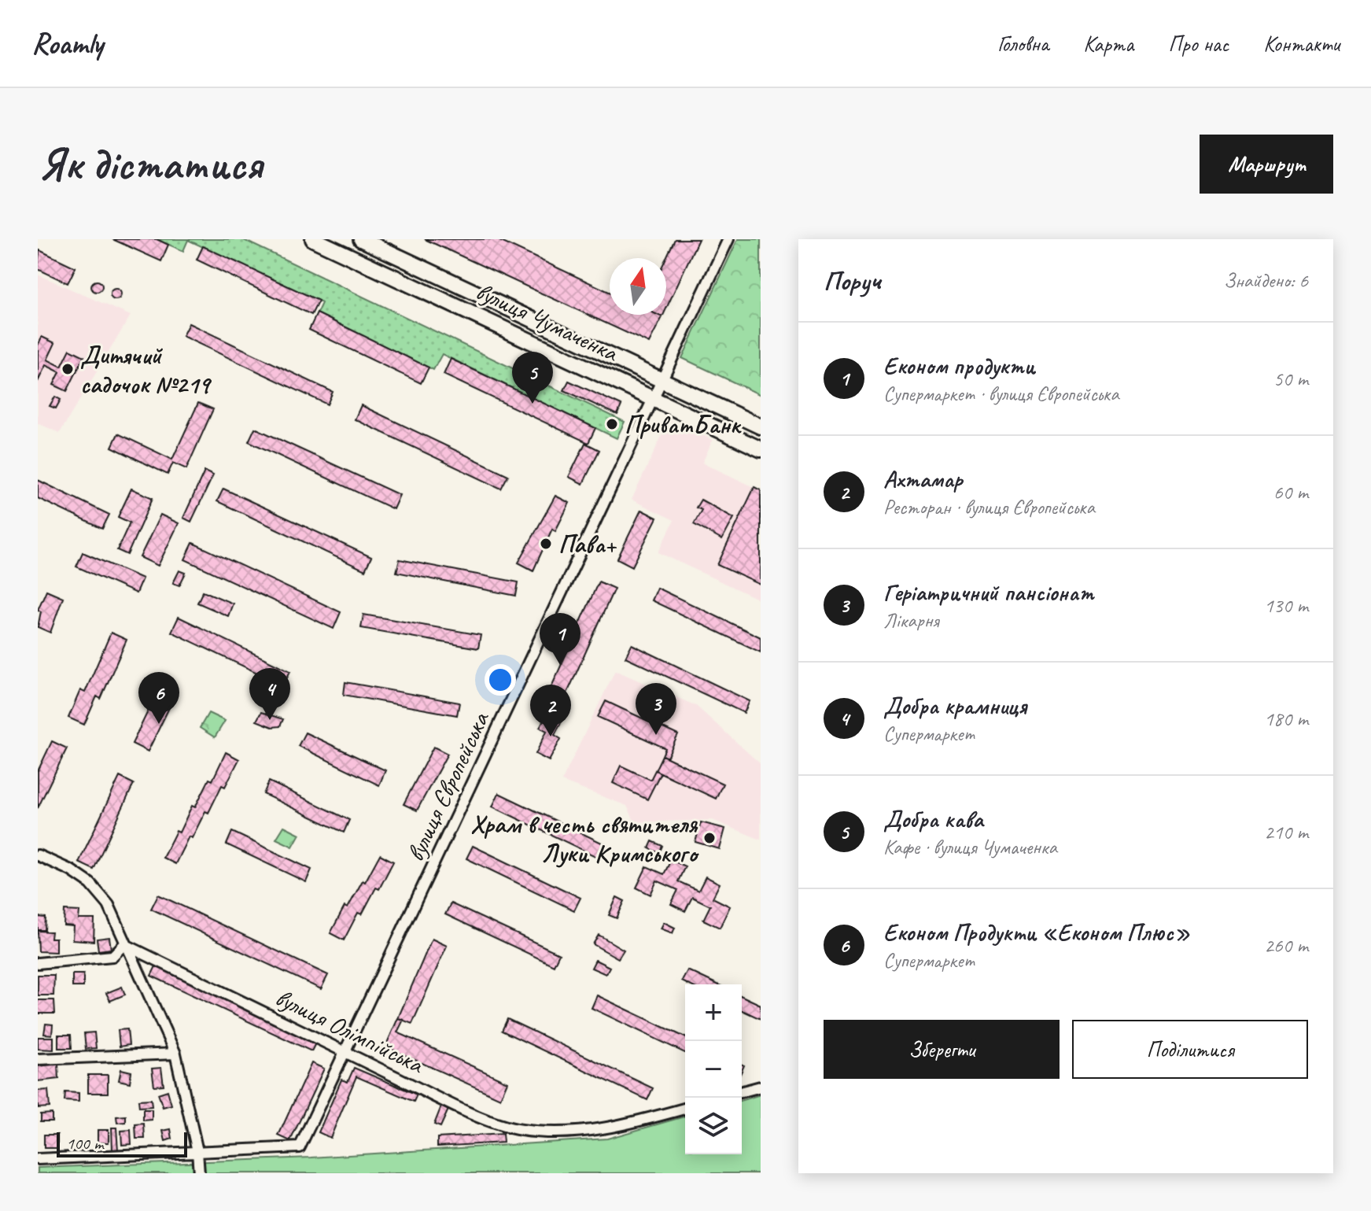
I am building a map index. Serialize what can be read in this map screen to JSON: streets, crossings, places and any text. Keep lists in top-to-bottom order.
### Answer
{
  "streets": {
    "street": ["вулиця Чумаченка", "вулиця Європейська", "вулиця Олімпійська"]
  },
  "crossings": [
    ["вулиця Чумаченка", "вулиця Європейська"],
    ["вулиця Європейська", "вулиця Олімпійська"]
  ],
  "places": [
    "Дитячий садочок №219",
    "ПриватБанк",
    "Пава+",
    "Храм в честь святителя Луки Кримського"
  ],
  "scale_bar": "100 m",
  "north": "top",
  "page": {
    "header": "Roamly",
    "nav": [
      "Головна",
      "Карта",
      "Про нас",
      "Контакти"
    ],
    "buttons": [
      "Маршрут",
      ["Зберегти", "Поділитися"]
    ],
    "title": "Як дістатися",
    "heading": ["Поруч", "Знайдено: 6"],
    "list": [
      {
        "mark": "1",
        "name": "Економ продукти",
        "note": "Супермаркет · вулиця Європейська",
        "value": "50 m"
      },
      {
        "mark": "2",
        "name": "Ахтамар",
        "note": "Ресторан · вулиця Європейська",
        "value": "60 m"
      },
      {
        "mark": "3",
        "name": "Геріатричний пансіонат",
        "note": "Лікарня",
        "value": "130 m"
      },
      {
        "mark": "4",
        "name": "Добра крамниця",
        "note": "Супермаркет",
        "value": "180 m"
      },
      {
        "mark": "5",
        "name": "Добра кава",
        "note": "Кафе · вулиця Чумаченка",
        "value": "210 m"
      },
      {
        "mark": "6",
        "name": "Економ Продукти «Економ Плюс»",
        "note": "Супермаркет",
        "value": "260 m"
      }
    ],
    "pins": [
      "5",
      "1",
      "4",
      "6",
      "3",
      "2"
    ],
    "map_buttons": ["+", "−"],
    "scale": "100 m"
  }
}
